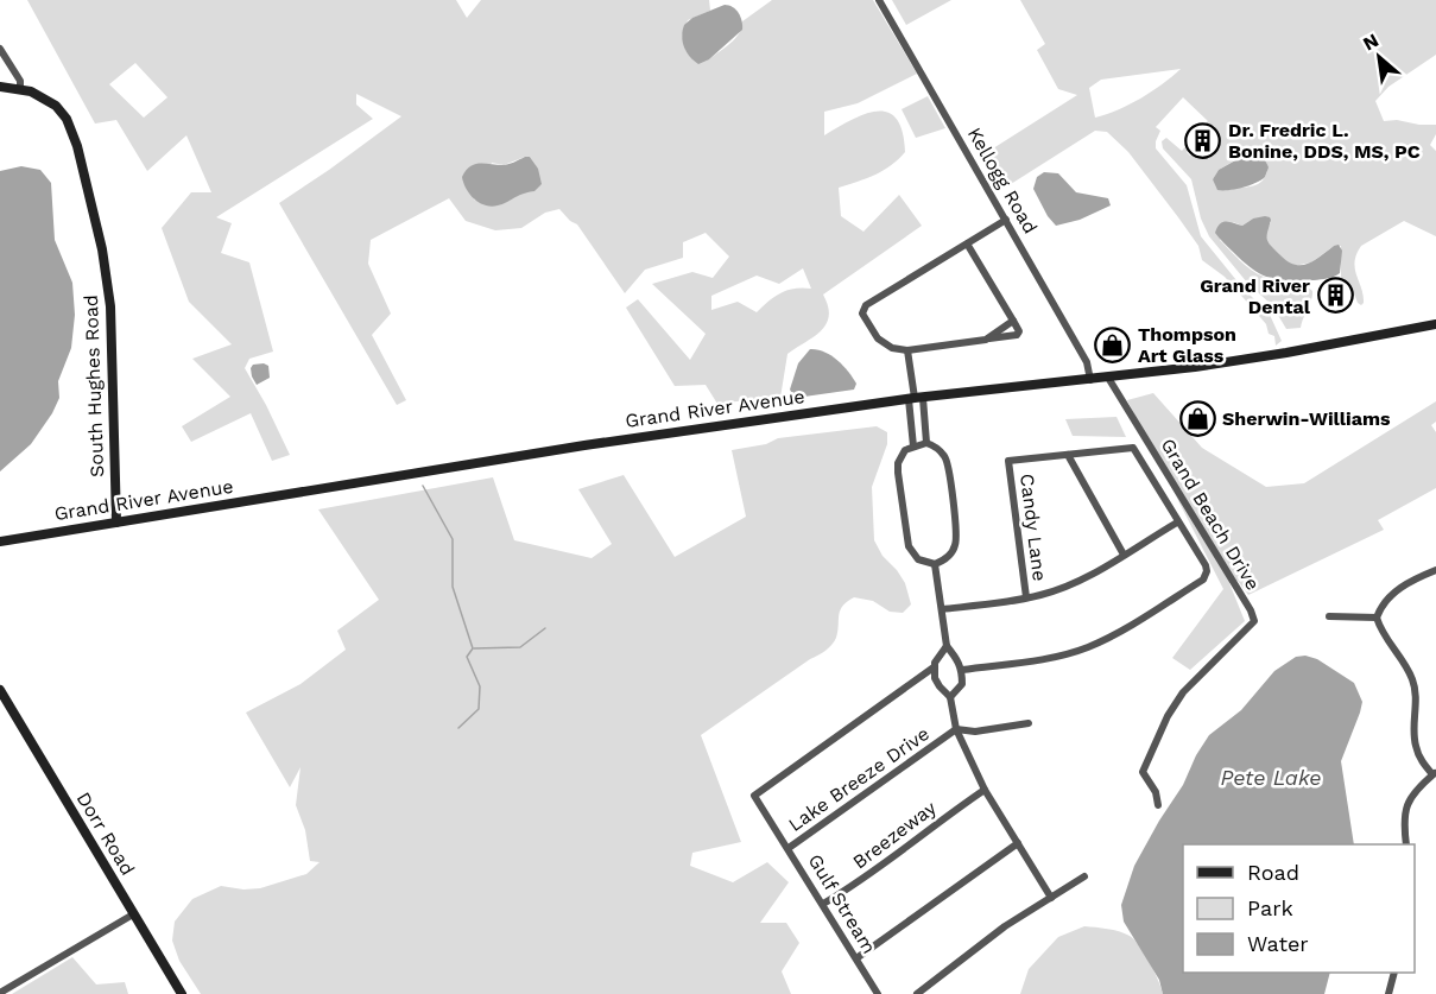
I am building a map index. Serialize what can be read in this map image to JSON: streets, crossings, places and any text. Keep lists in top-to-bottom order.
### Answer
{
  "streets": {
    "main road": ["South Hughes Road", "Grand River Avenue", "Dorr Road"],
    "street": [
      "Kellogg Road",
      "Grand Beach Drive",
      "Candy Lane",
      "Lake Breeze Drive",
      "Breezeway",
      "Gulf Stream"
    ]
  },
  "crossings": [
    ["Kellogg Road", "Grand River Avenue"],
    ["South Hughes Road", "Grand River Avenue"],
    ["Grand River Avenue", "Grand Beach Drive"],
    ["Lake Breeze Drive", "Gulf Stream"],
    ["Breezeway", "Gulf Stream"]
  ],
  "water": ["Pete Lake"],
  "places": {
    "building": ["Dr. Fredric L. Bonine, DDS, MS, PC", "Grand River Dental"],
    "shop": ["Thompson Art Glass", "Sherwin-Williams"]
  },
  "legend": ["Road", "Park", "Water"],
  "north": "top left"
}
